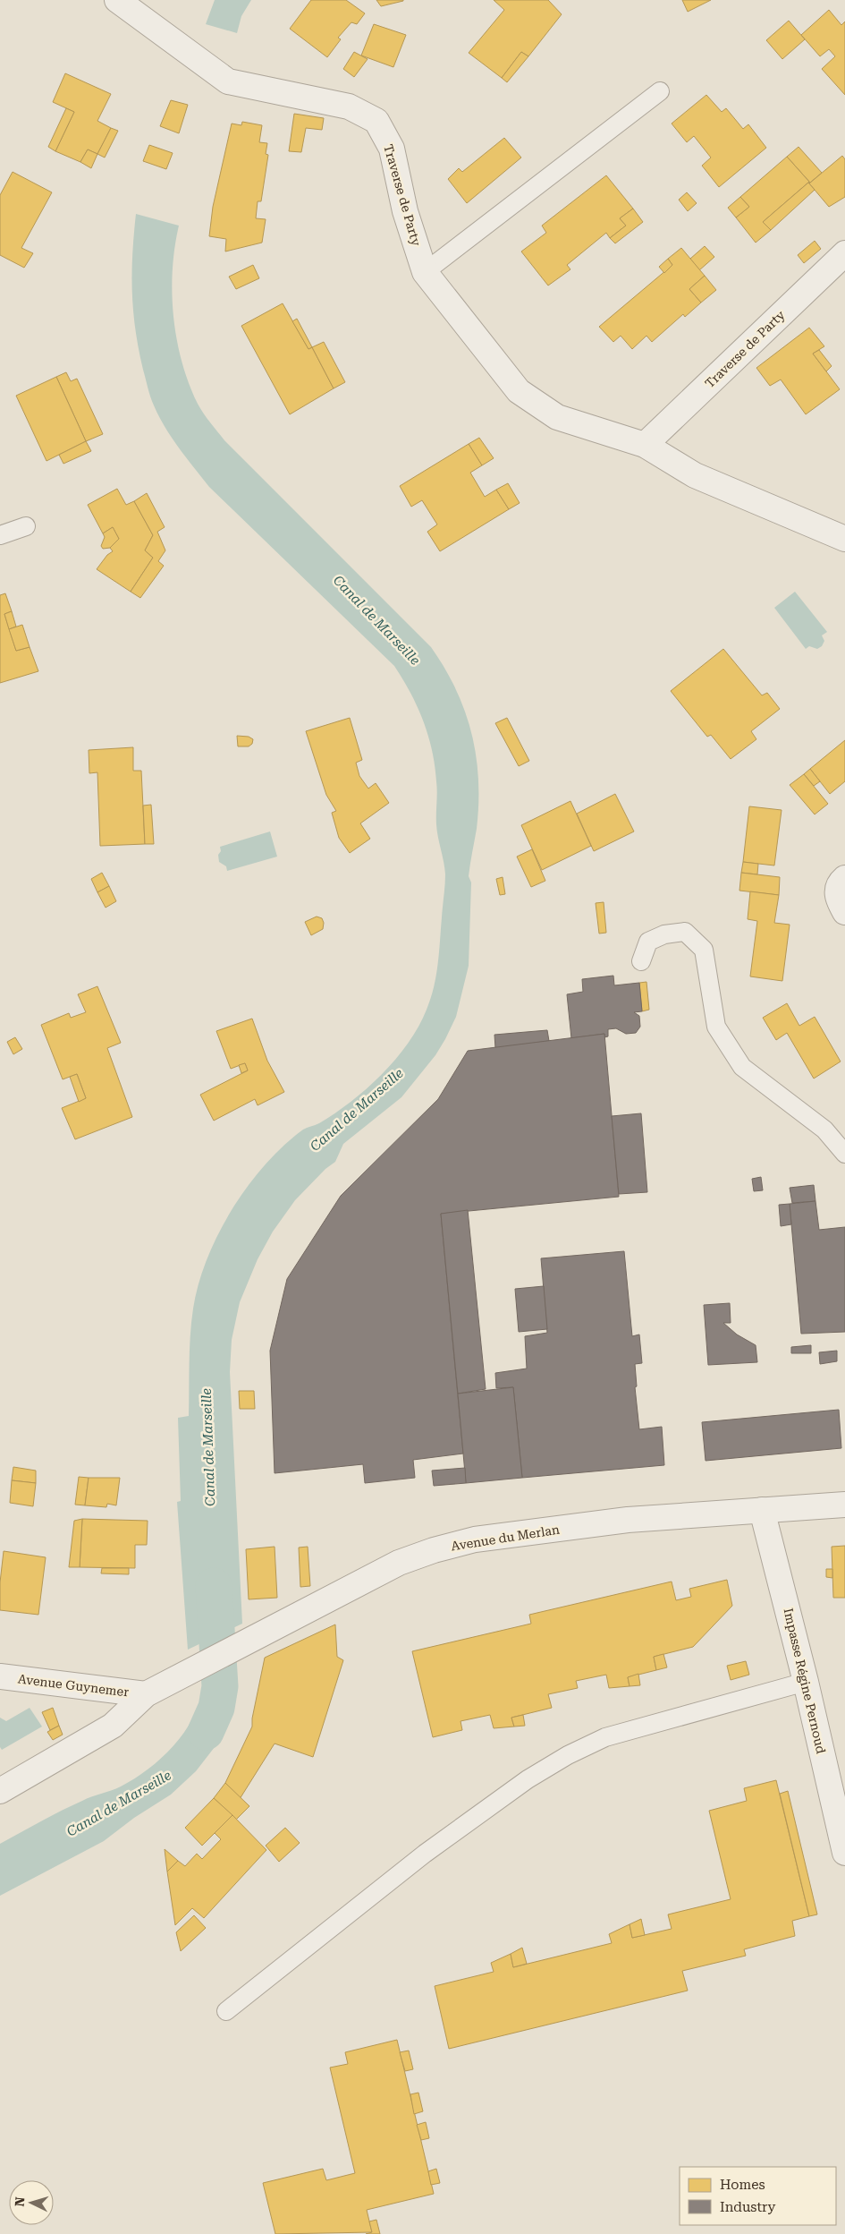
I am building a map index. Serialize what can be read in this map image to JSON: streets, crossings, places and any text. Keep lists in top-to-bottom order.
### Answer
{
  "streets": {
    "street": [
      "Traverse de Party",
      "Avenue du Merlan",
      "Impasse Régine Pernoud",
      "Avenue Guynemer"
    ]
  },
  "crossings": [
    ["Avenue du Merlan", "Impasse Régine Pernoud"],
    ["Avenue du Merlan", "Avenue Guynemer"]
  ],
  "water": ["Canal de Marseille"],
  "legend": ["Homes", "Industry"],
  "north": "left"
}
